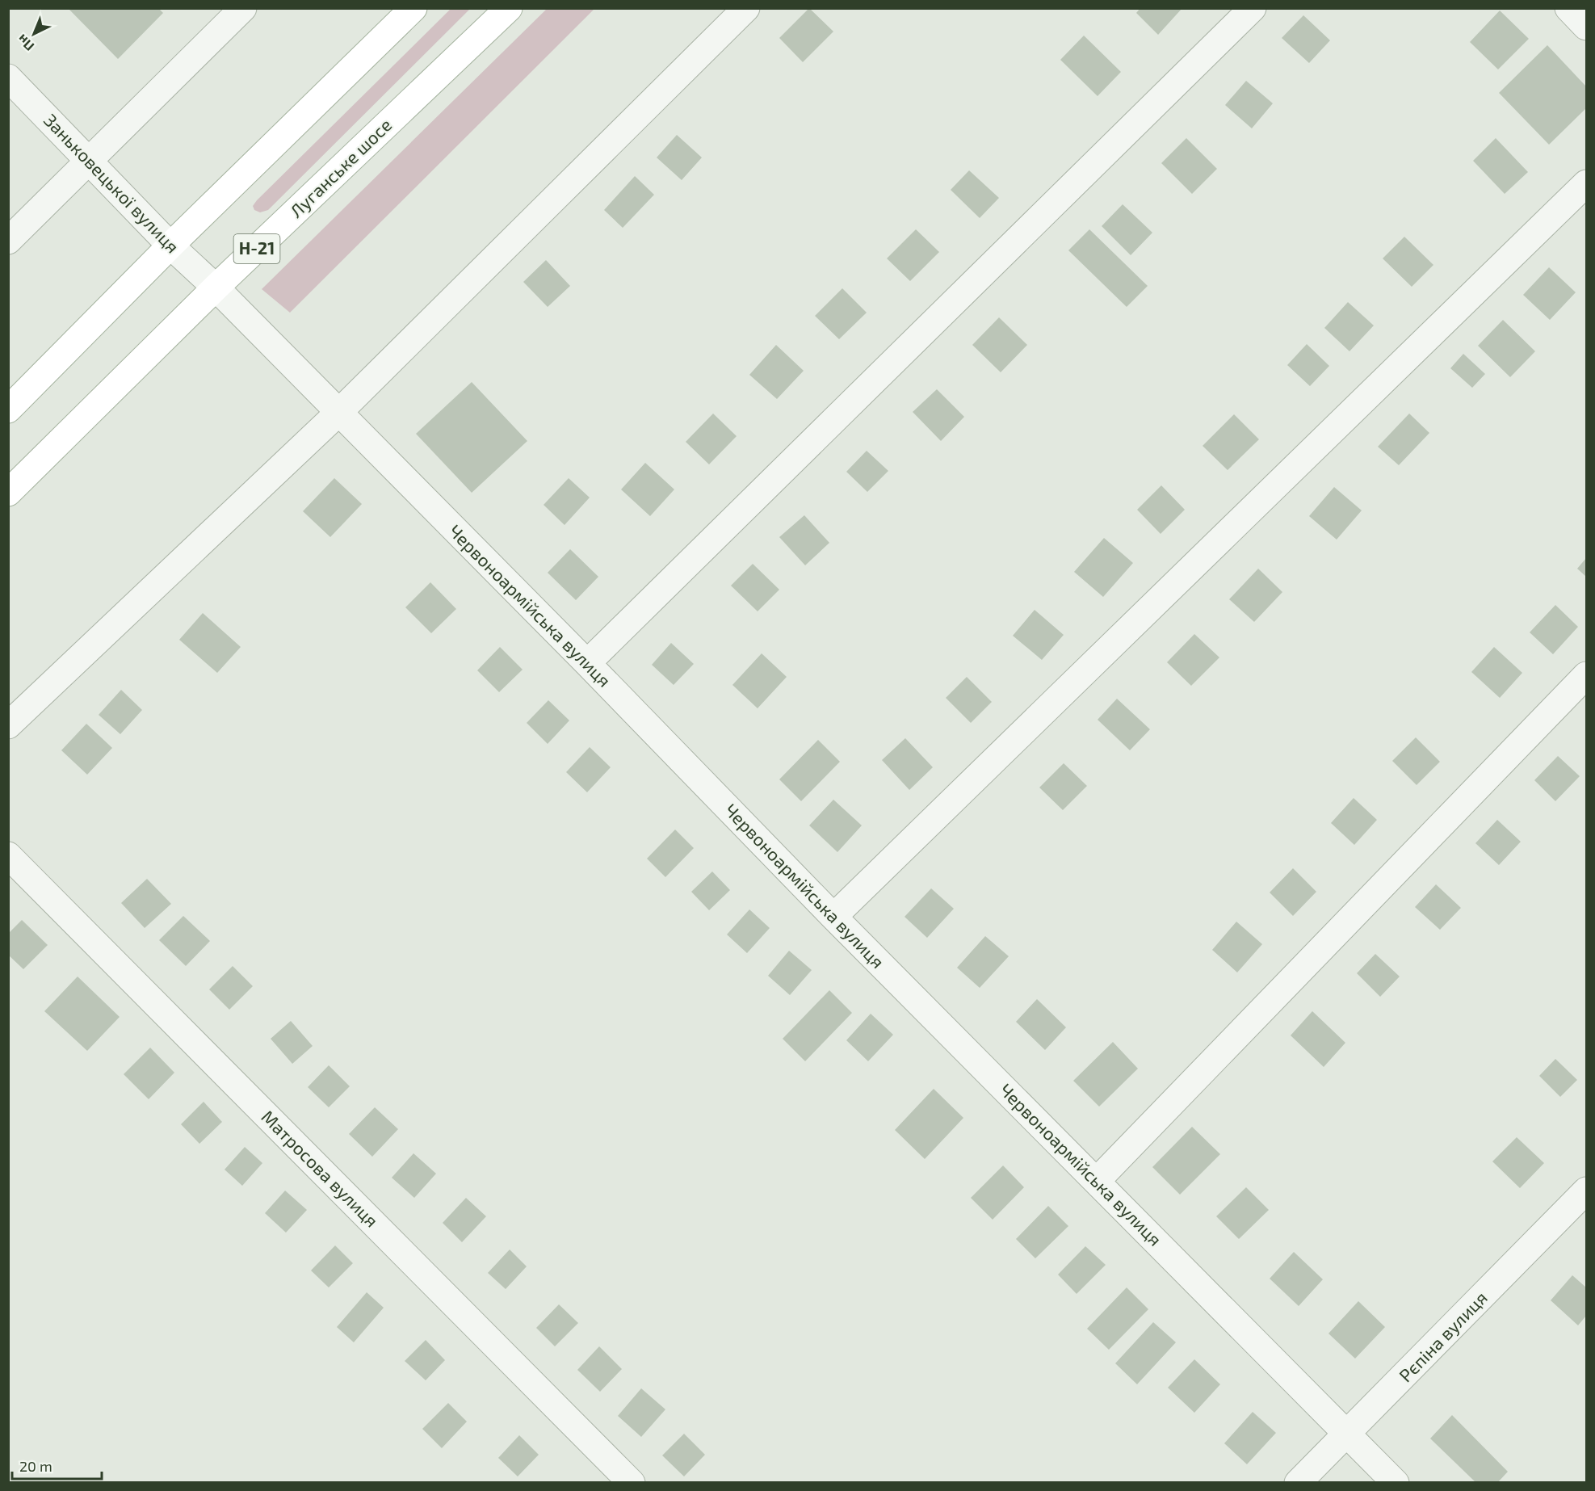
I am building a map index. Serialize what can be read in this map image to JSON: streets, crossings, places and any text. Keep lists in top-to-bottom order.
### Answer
{
  "streets": {
    "main road": ["Луганське шосе", "Н-21"],
    "street": [
      "Заньковецької вулиця",
      "Червоноармійська вулиця",
      "Матросова вулиця",
      "Рєпіна вулиця"
    ]
  },
  "crossings": [
    ["Луганське шосе", "Заньковецької вулиця"],
    ["Луганське шосе", "Червоноармійська вулиця"],
    ["Заньковецької вулиця", "Червоноармійська вулиця"],
    ["Червоноармійська вулиця", "Рєпіна вулиця"]
  ],
  "scale_bar": "20 m",
  "north": "bottom left"
}
